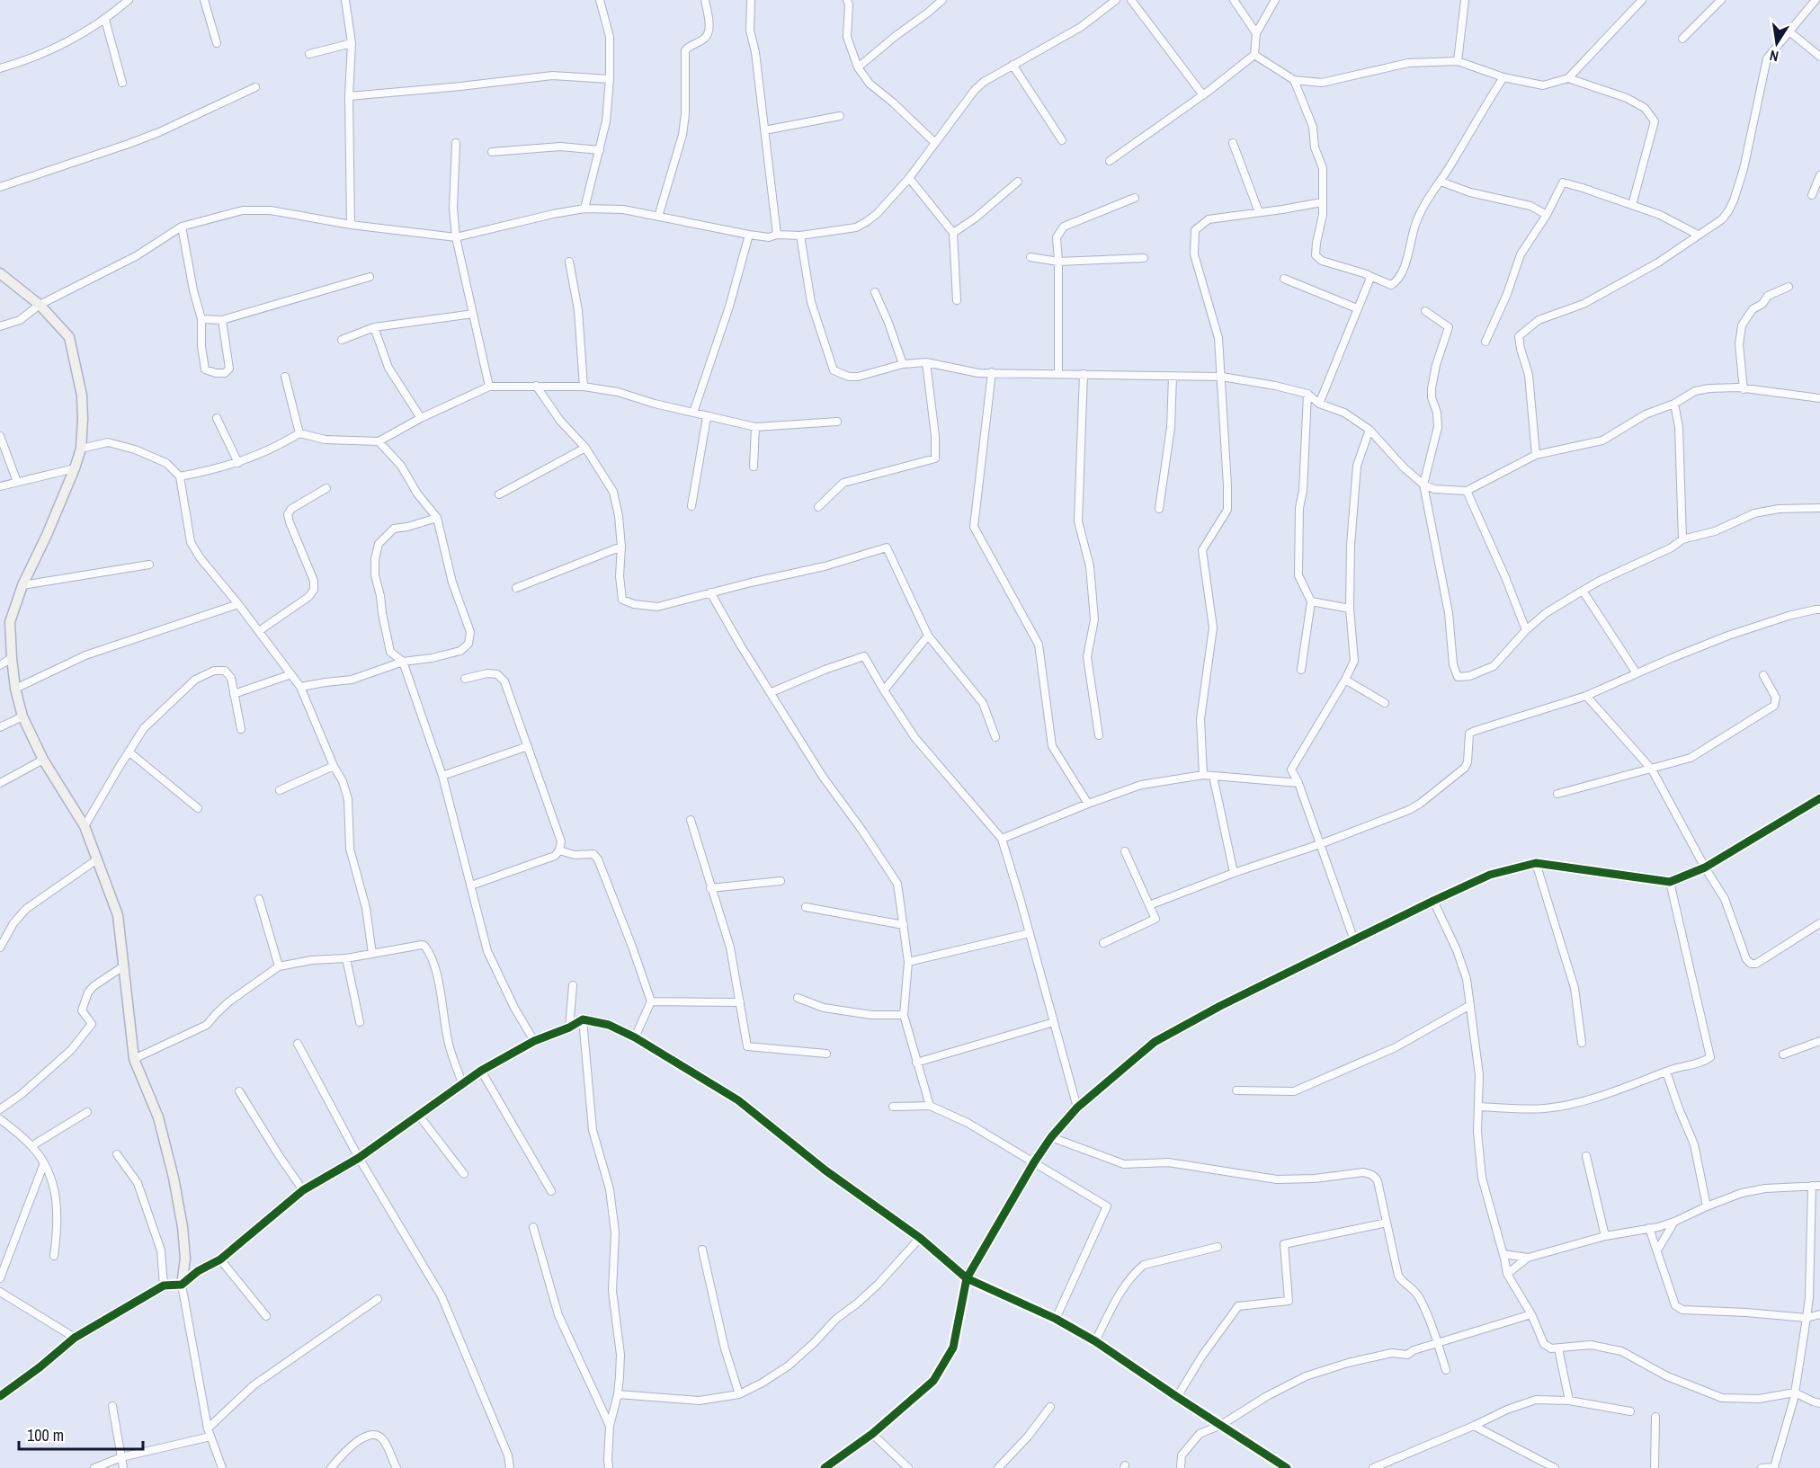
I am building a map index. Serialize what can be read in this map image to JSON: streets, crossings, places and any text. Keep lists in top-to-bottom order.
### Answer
{
  "scale_bar": "100 m",
  "north": "bottom"
}
